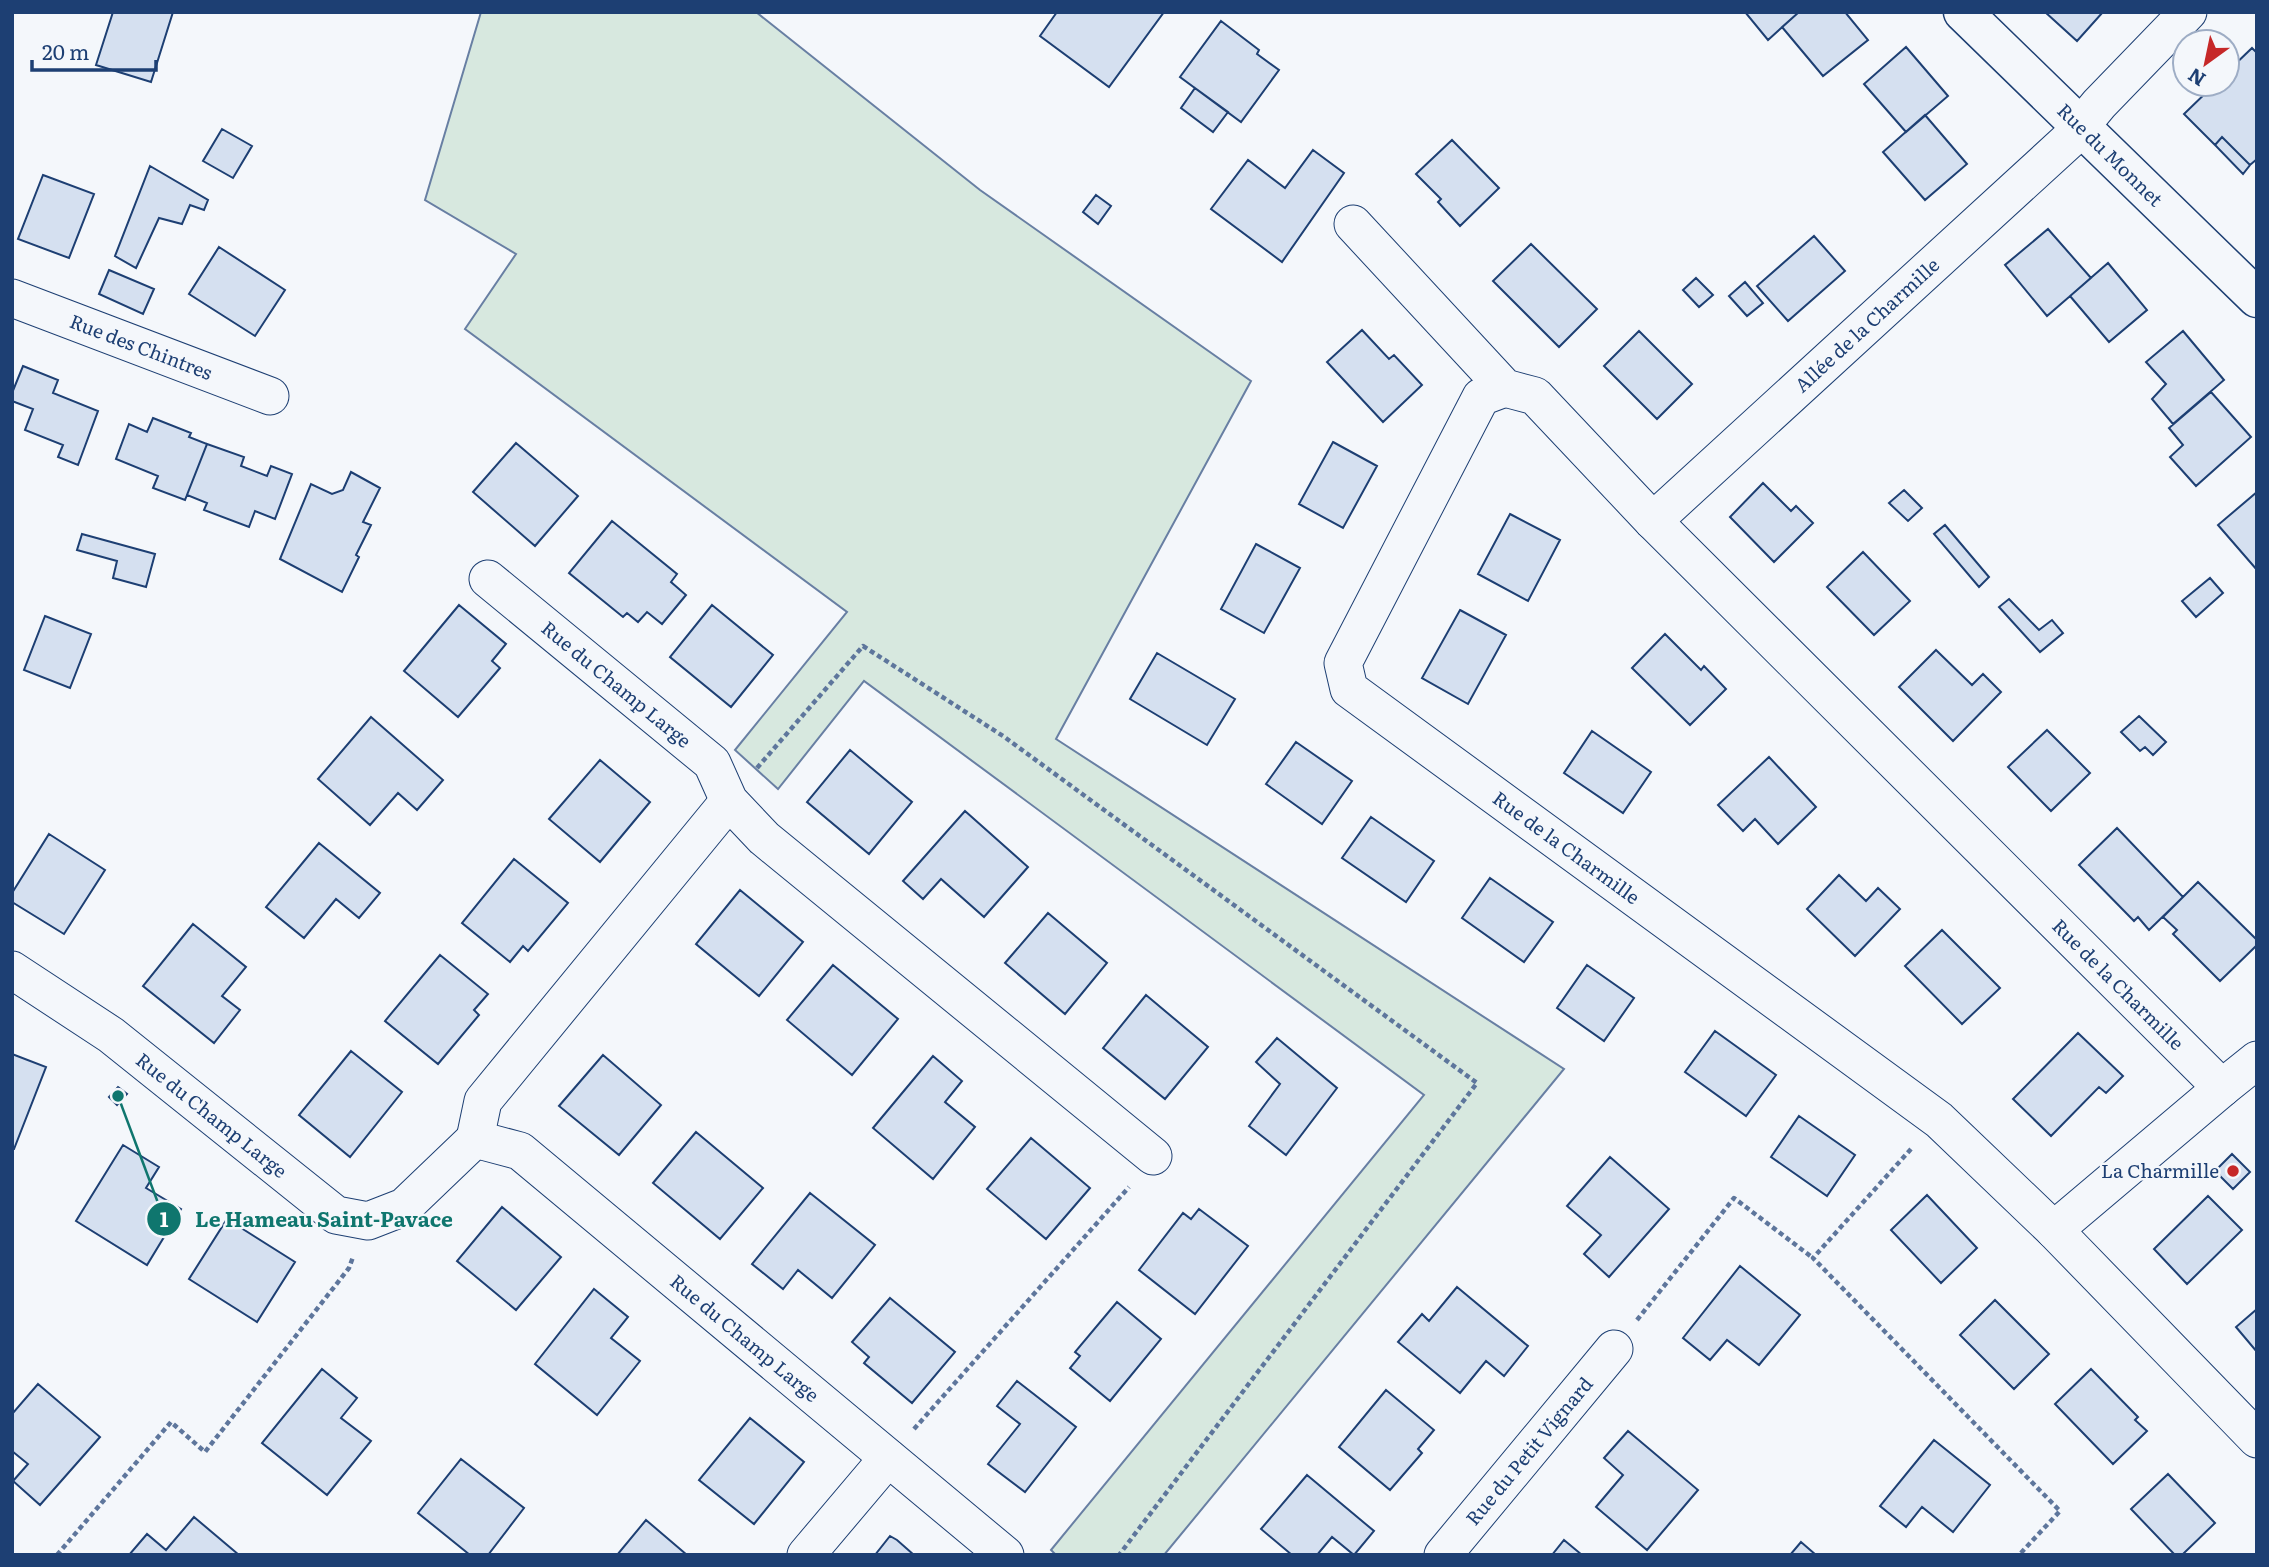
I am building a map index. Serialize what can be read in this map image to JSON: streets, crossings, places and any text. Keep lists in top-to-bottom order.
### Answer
{
  "streets": {
    "street": [
      "Rue du Monnet",
      "Allée de la Charmille",
      "Rue des Chintres",
      "Rue du Champ Large",
      "Rue de la Charmille",
      "Rue du Petit Vignard"
    ]
  },
  "crossings": [
    ["Rue du Monnet", "Allée de la Charmille"],
    ["Allée de la Charmille", "Rue de la Charmille"]
  ],
  "places": ["Le Hameau Saint-Pavace", "La Charmille"],
  "scale_bar": "20 m",
  "north": "bottom left"
}
